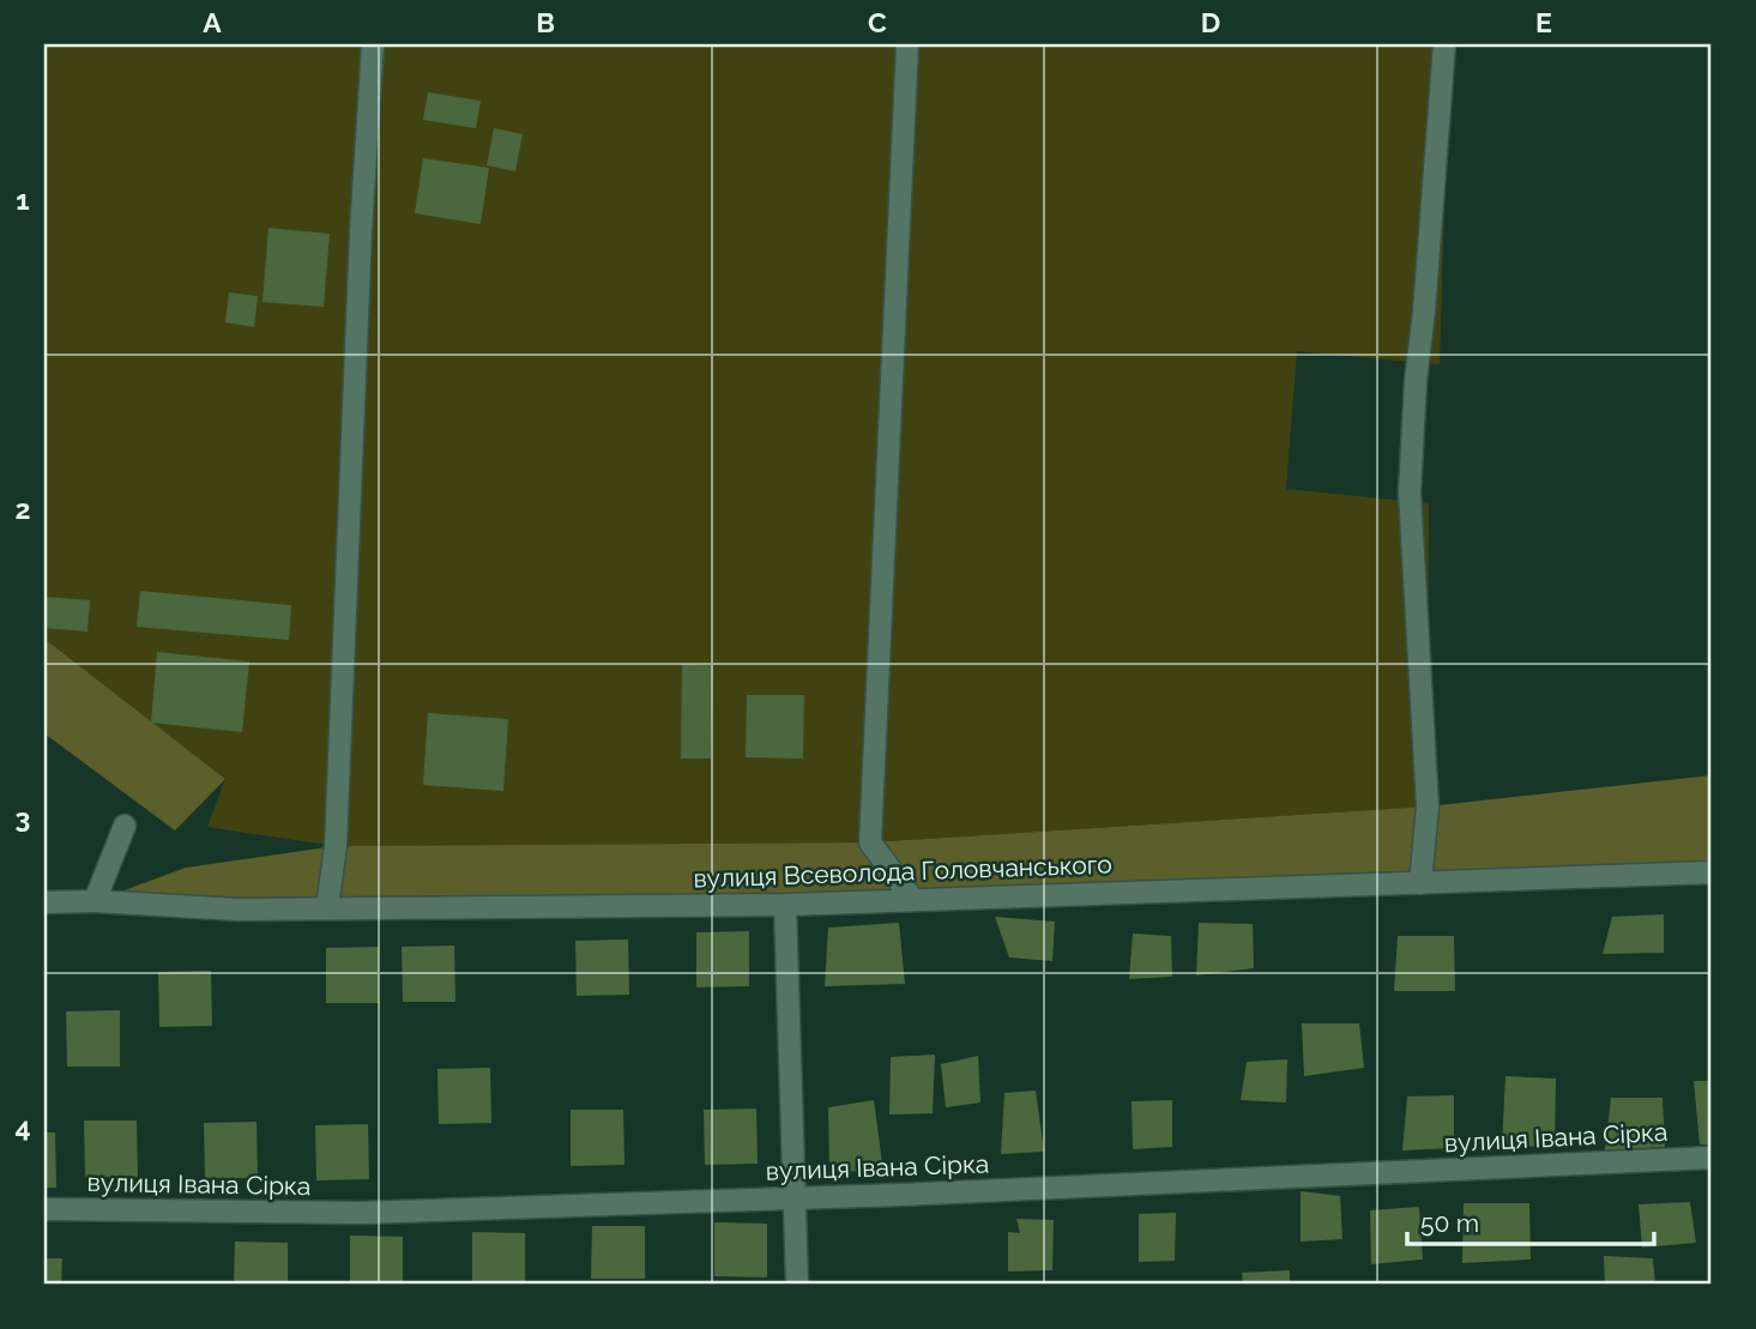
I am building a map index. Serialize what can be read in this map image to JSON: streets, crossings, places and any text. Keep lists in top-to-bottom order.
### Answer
{
  "streets": {
    "street": ["вулиця Всеволода Головчанського", "вулиця Івана Сірка"]
  },
  "scale_bar": "50 m",
  "grid": {
    "columns": [
      "A",
      "B",
      "C",
      "D",
      "E"
    ],
    "rows": [
      "1",
      "2",
      "3",
      "4"
    ]
  }
}
